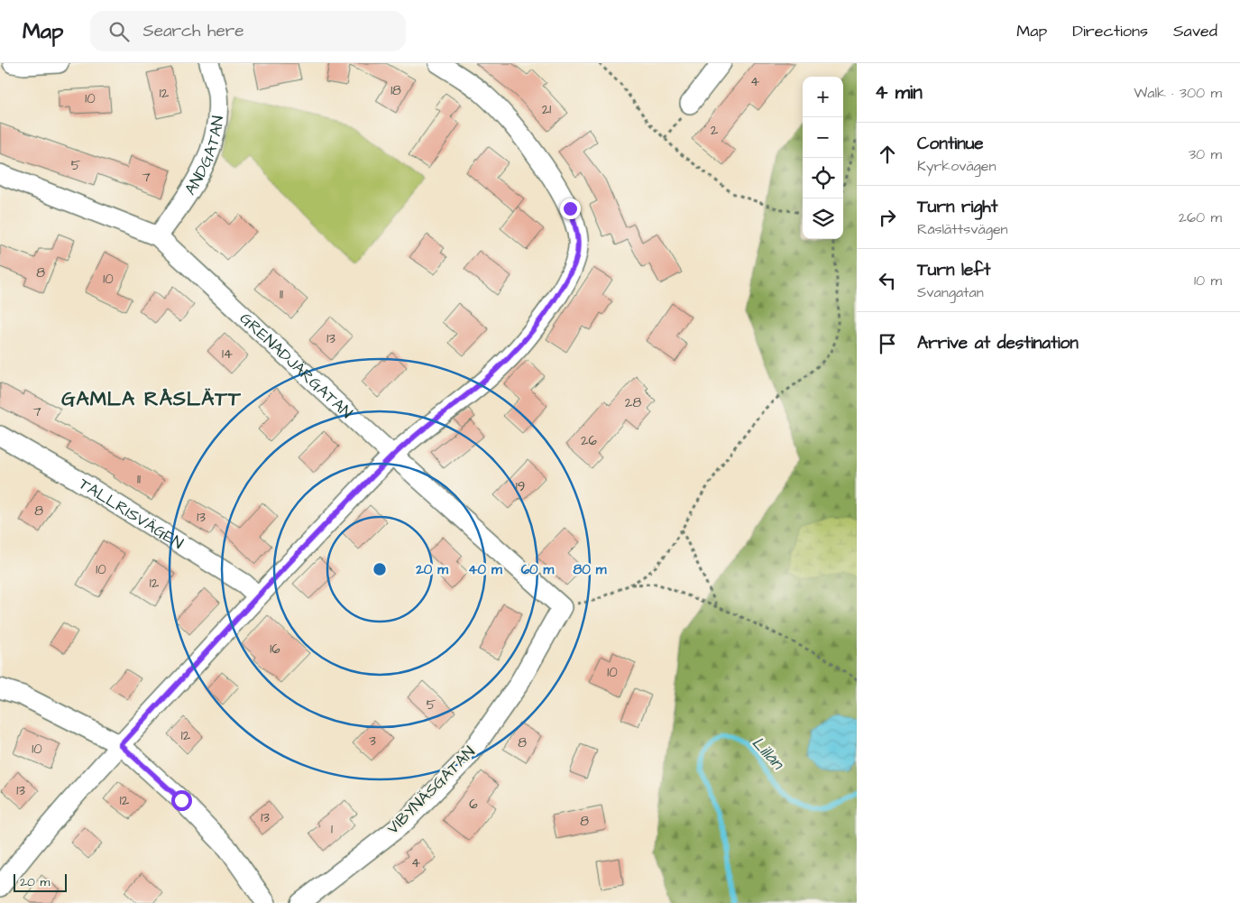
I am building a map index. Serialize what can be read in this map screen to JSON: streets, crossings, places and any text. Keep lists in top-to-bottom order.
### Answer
{
  "streets": {
    "street": [
      "ANDGATAN",
      "GRENADJÄRGATAN",
      "TALLRISVÄGEN",
      "VIBYNÄSGATAN"
    ]
  },
  "crossings": [
    ["ANDGATAN", "GRENADJÄRGATAN"],
    ["GRENADJÄRGATAN", "VIBYNÄSGATAN"]
  ],
  "districts": ["GAMLA RÅSLÄTT"],
  "water": ["Lillån"],
  "house_numbers": [
    "4",
    "18",
    "12",
    "10",
    "21",
    "2",
    "5",
    "7",
    "8",
    "10",
    "11",
    "13",
    "14",
    "28",
    "7",
    "26",
    "11",
    "19",
    "8",
    "13",
    "10",
    "12",
    "16",
    "10",
    "5",
    "12",
    "3",
    "8",
    "10",
    "13",
    "12",
    "6",
    "13",
    "8",
    "1",
    "4"
  ],
  "scale_bar": "20 m",
  "page": {
    "header": "Map",
    "search": "Search here",
    "nav": ["Map", "Directions", "Saved"],
    "heading": ["4 min", "Walk · 300 m"],
    "map_buttons": ["+", "−"],
    "list": [
      ["Continue", "Kyrkovägen", "30 m"],
      ["Turn right", "Råslättsvägen", "260 m"],
      ["Turn left", "Svangatan", "10 m"],
      "Arrive at destination"
    ],
    "scale": "20 m"
  },
  "rings": [
    "20 m",
    "40 m",
    "60 m",
    "80 m"
  ]
}
